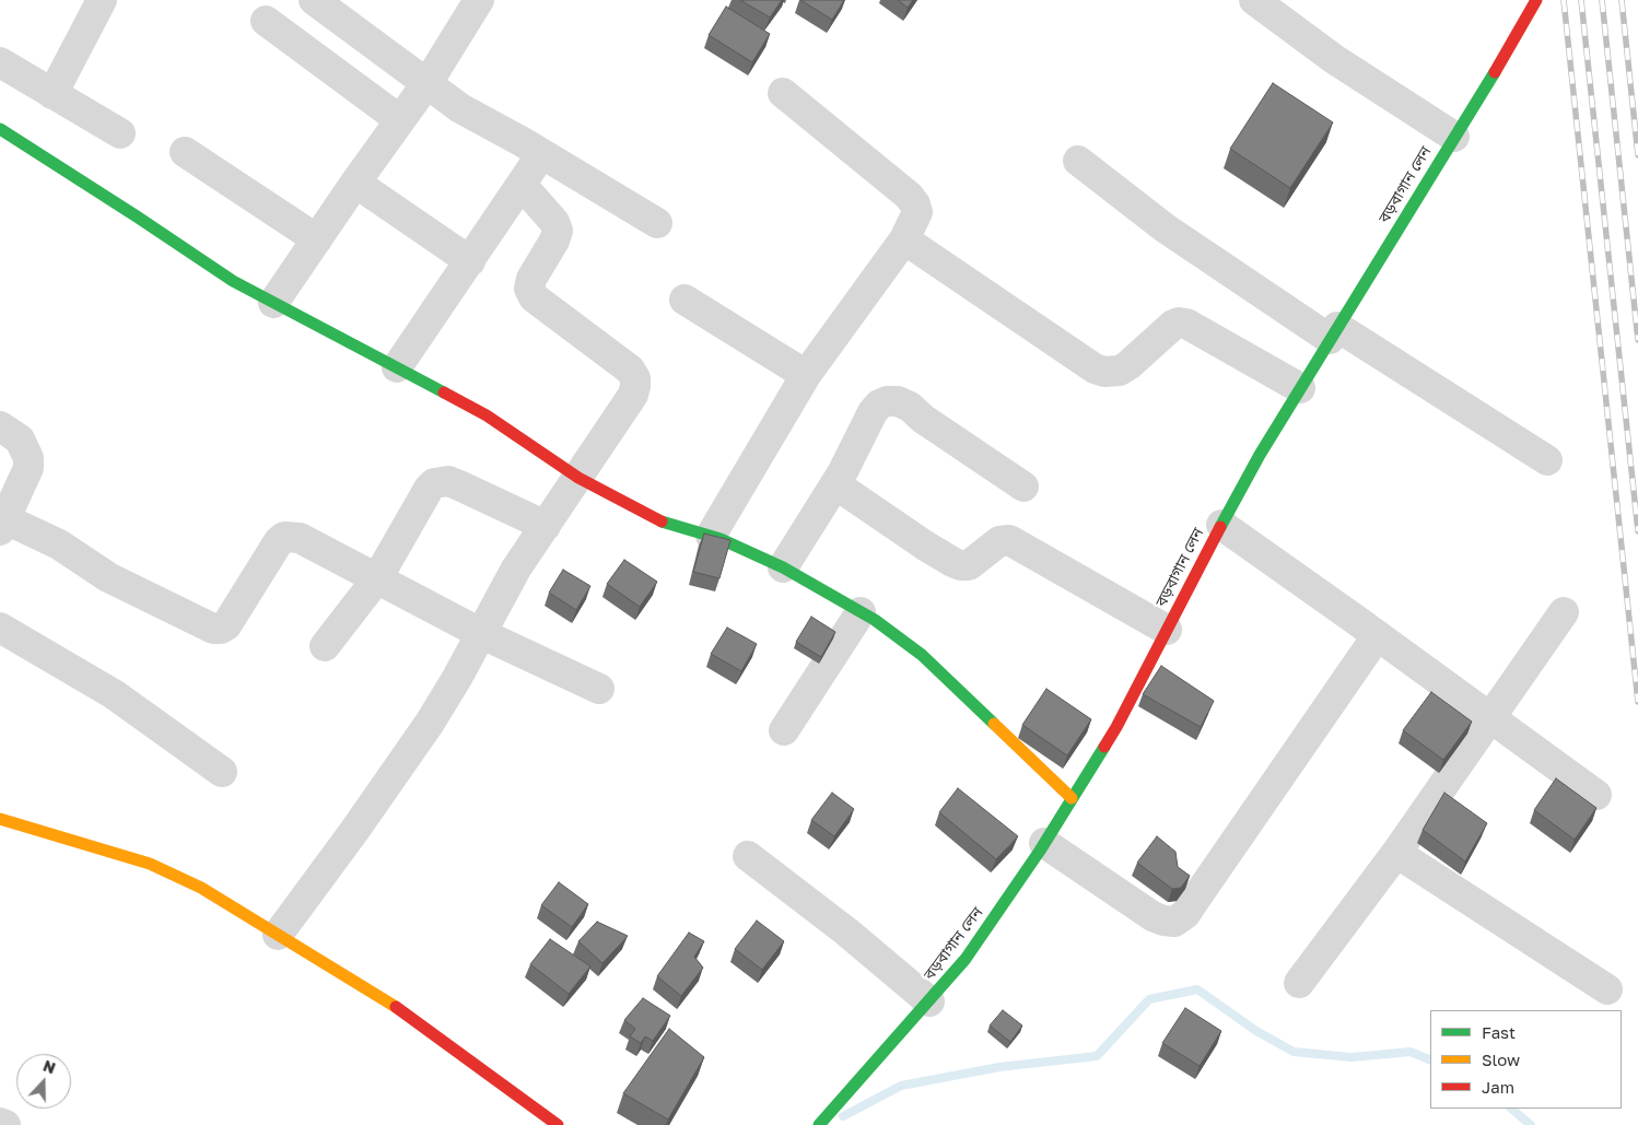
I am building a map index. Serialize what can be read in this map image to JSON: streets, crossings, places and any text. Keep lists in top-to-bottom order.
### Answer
{
  "streets": {
    "street": ["বড়বাগান লেন"]
  },
  "legend": ["Fast", "Slow", "Jam"],
  "north": "top"
}
